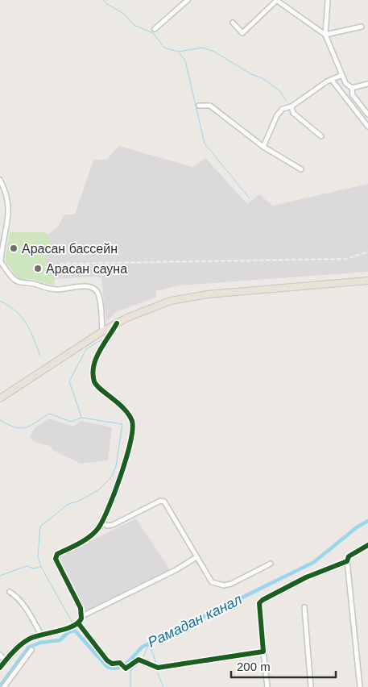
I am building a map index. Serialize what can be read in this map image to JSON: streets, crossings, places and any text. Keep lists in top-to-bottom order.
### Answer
{
  "water": ["Рамадан канал"],
  "places": ["Арасан бассейн", "Арасан сауна"],
  "scale_bar": "200 m"
}
